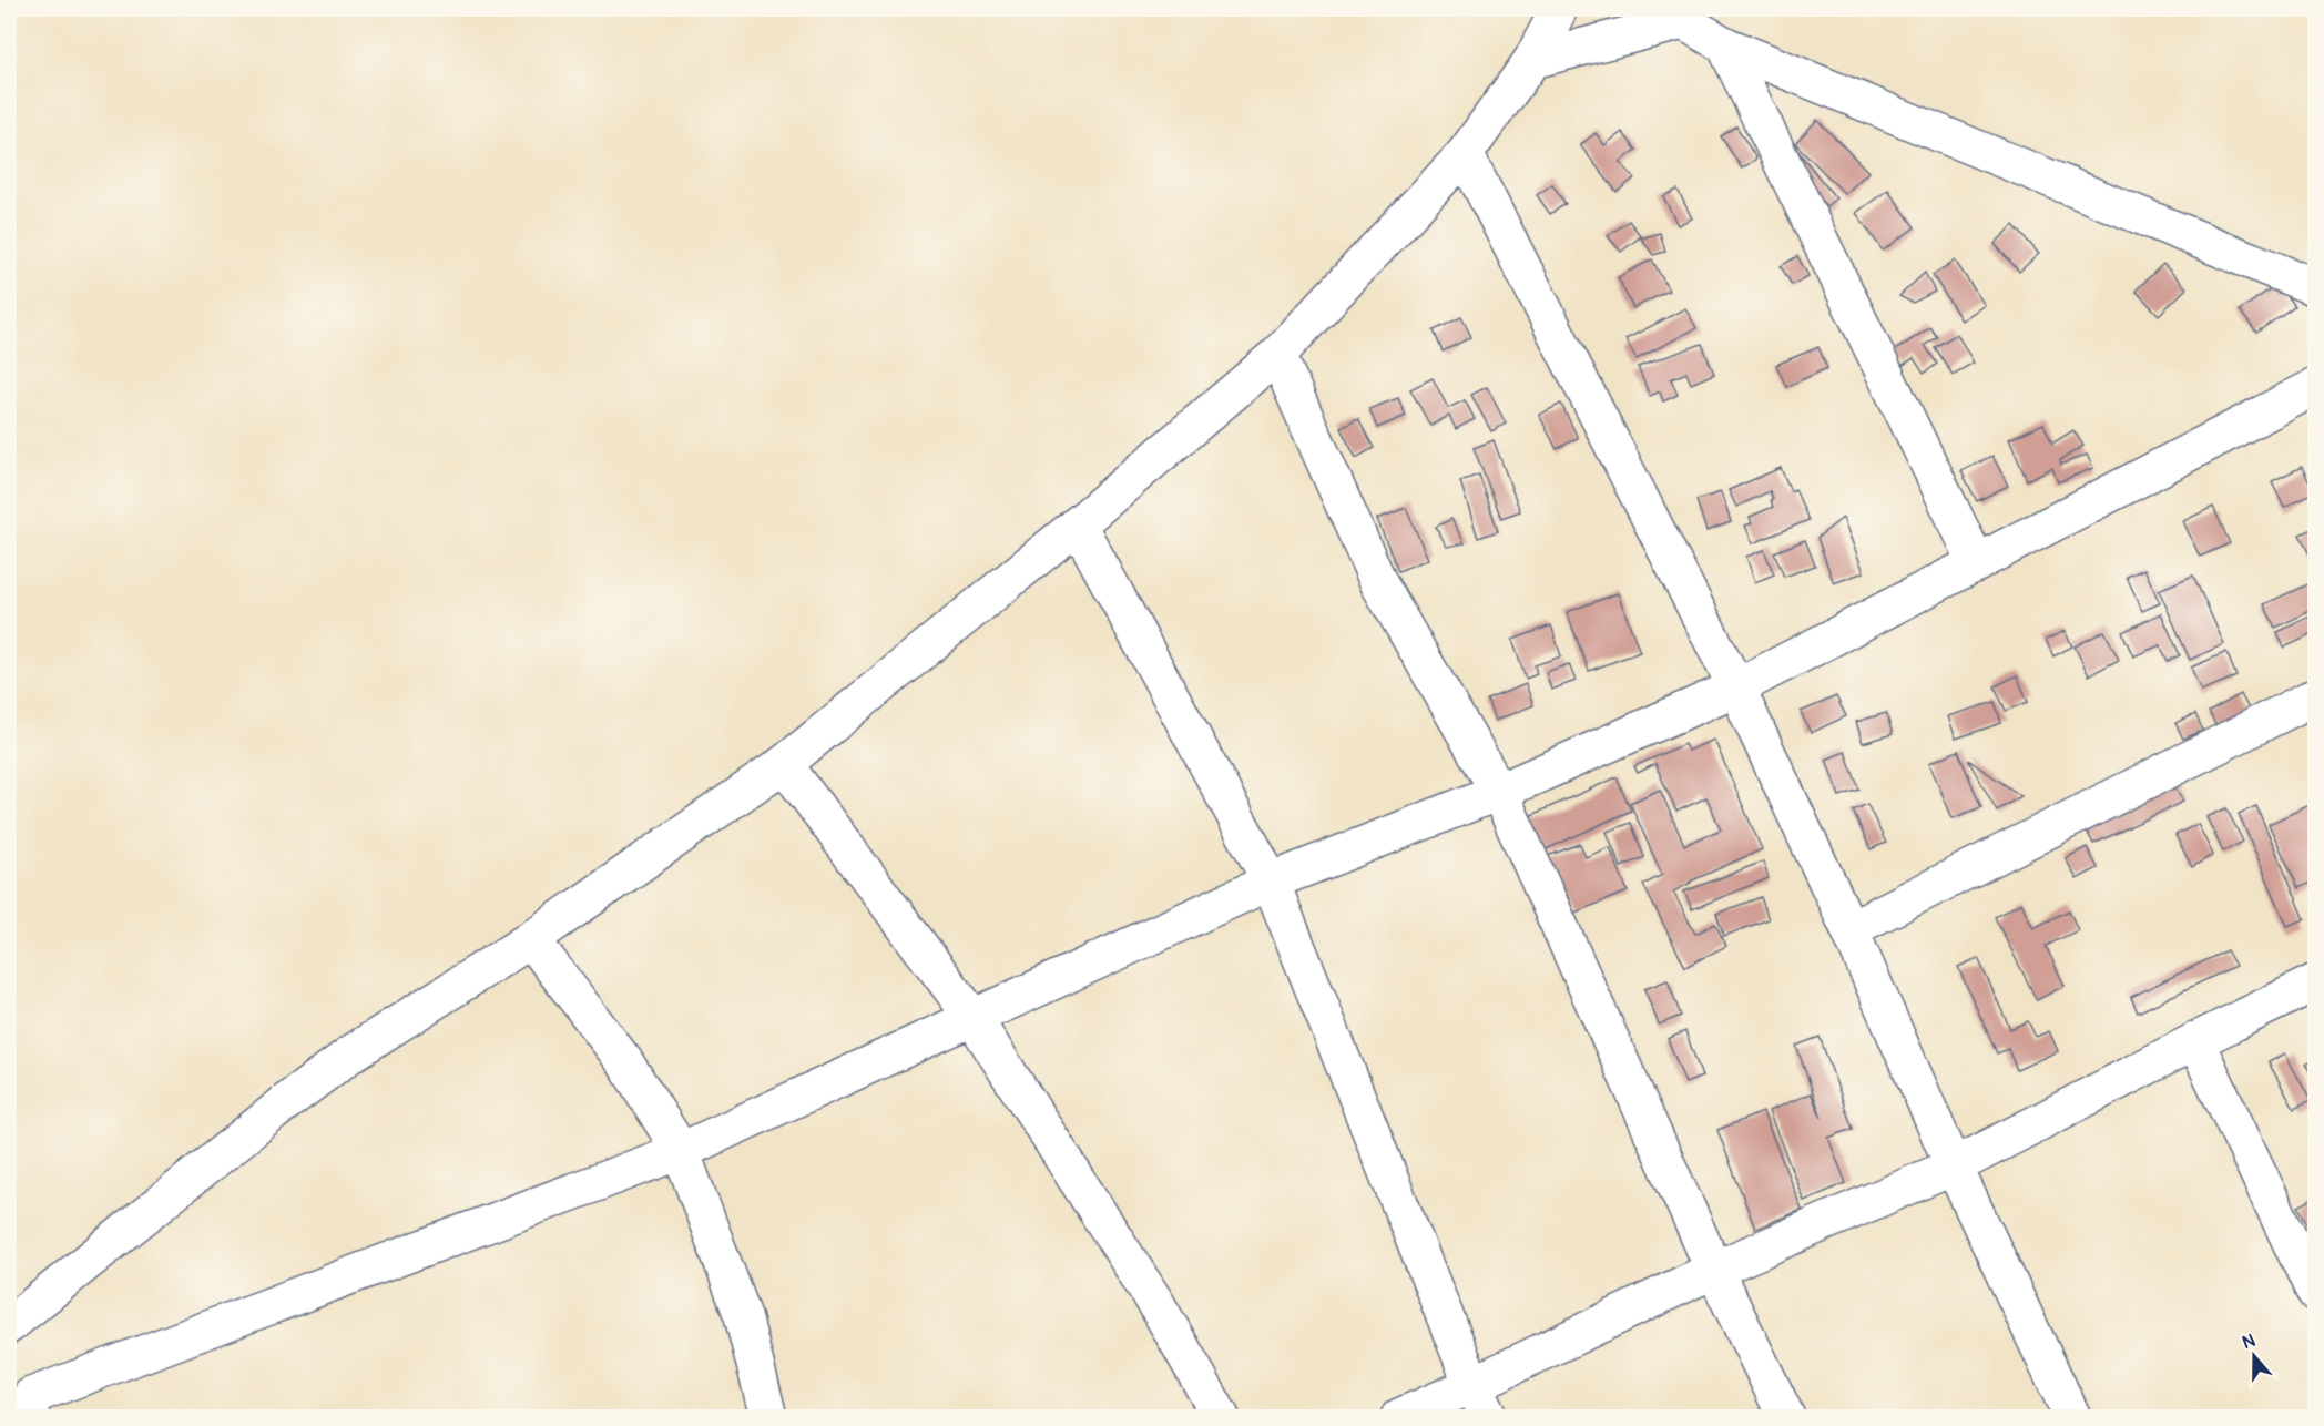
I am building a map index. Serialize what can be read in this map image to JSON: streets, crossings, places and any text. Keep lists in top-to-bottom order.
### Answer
{
  "north": "top"
}
